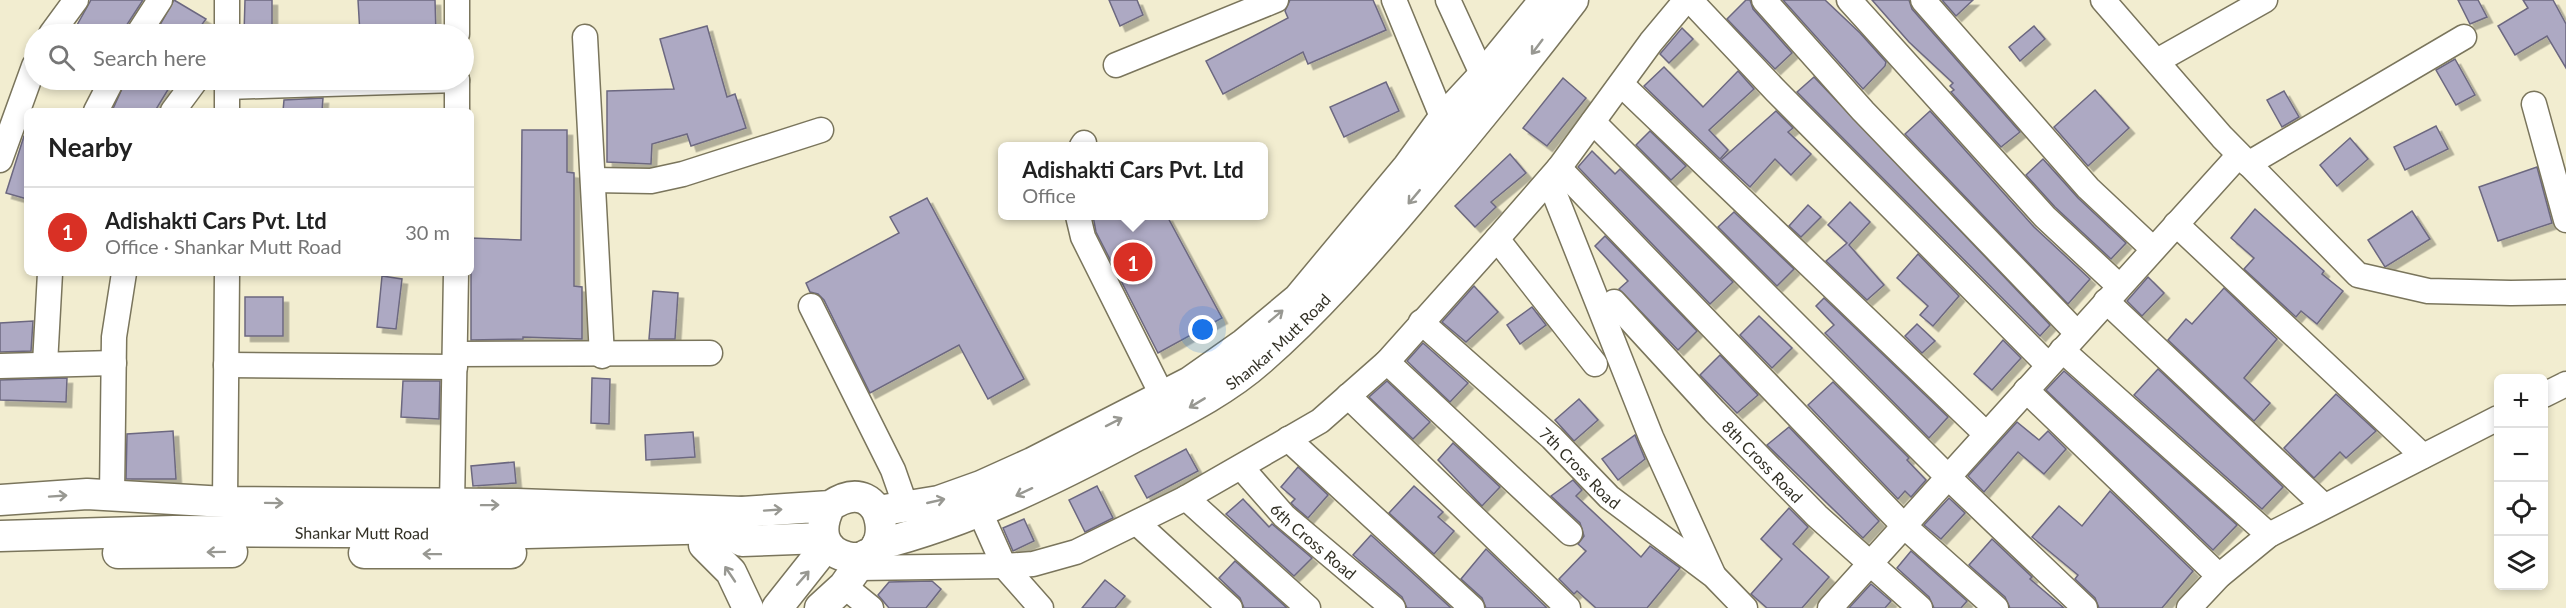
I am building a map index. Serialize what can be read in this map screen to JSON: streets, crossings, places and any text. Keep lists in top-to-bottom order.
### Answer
{
  "streets": {
    "main road": ["Shankar Mutt Road"],
    "street": ["8th Cross Road", "7th Cross Road", "6th Cross Road"]
  },
  "page": {
    "search": "Search here",
    "heading": "Nearby",
    "popup": ["Adishakti Cars Pvt. Ltd", "Office"],
    "list": [
      {
        "mark": "1",
        "name": "Adishakti Cars Pvt. Ltd",
        "note": "Office · Shankar Mutt Road",
        "value": "30 m"
      }
    ],
    "pins": "1",
    "map_buttons": ["+", "−"]
  }
}
